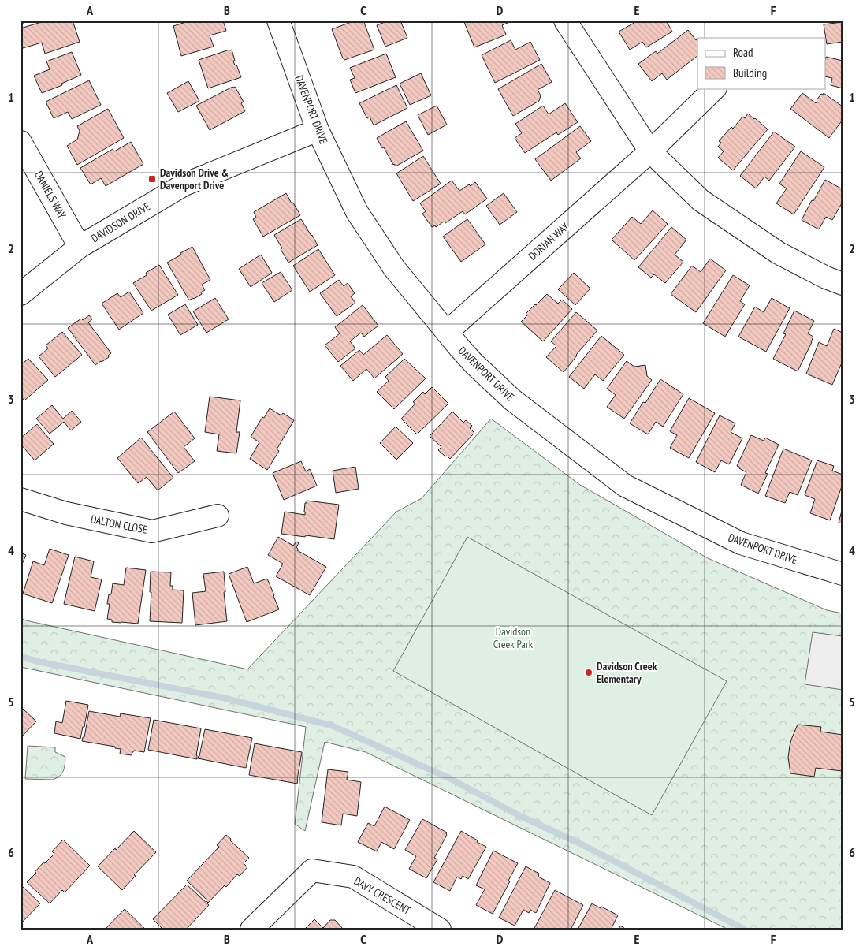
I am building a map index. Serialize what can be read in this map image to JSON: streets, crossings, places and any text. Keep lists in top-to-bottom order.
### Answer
{
  "streets": {
    "street": [
      "DAVENPORT DRIVE",
      "DANIELS WAY",
      "DAVIDSON DRIVE",
      "DORIAN WAY",
      "DALTON CLOSE",
      "DAVY CRESCENT"
    ]
  },
  "crossings": [
    ["DAVENPORT DRIVE", "DAVIDSON DRIVE"],
    ["DAVENPORT DRIVE", "DORIAN WAY"],
    ["DANIELS WAY", "DAVIDSON DRIVE"]
  ],
  "parks": ["Davidson Creek Park"],
  "places": {
    "transit": ["Davidson Drive & Davenport Drive"],
    "other": ["Davidson Creek Elementary"]
  },
  "legend": ["Road", "Building"],
  "grid": {
    "columns": [
      "A",
      "B",
      "C",
      "D",
      "E",
      "F"
    ],
    "rows": [
      "1",
      "2",
      "3",
      "4",
      "5",
      "6"
    ]
  }
}
